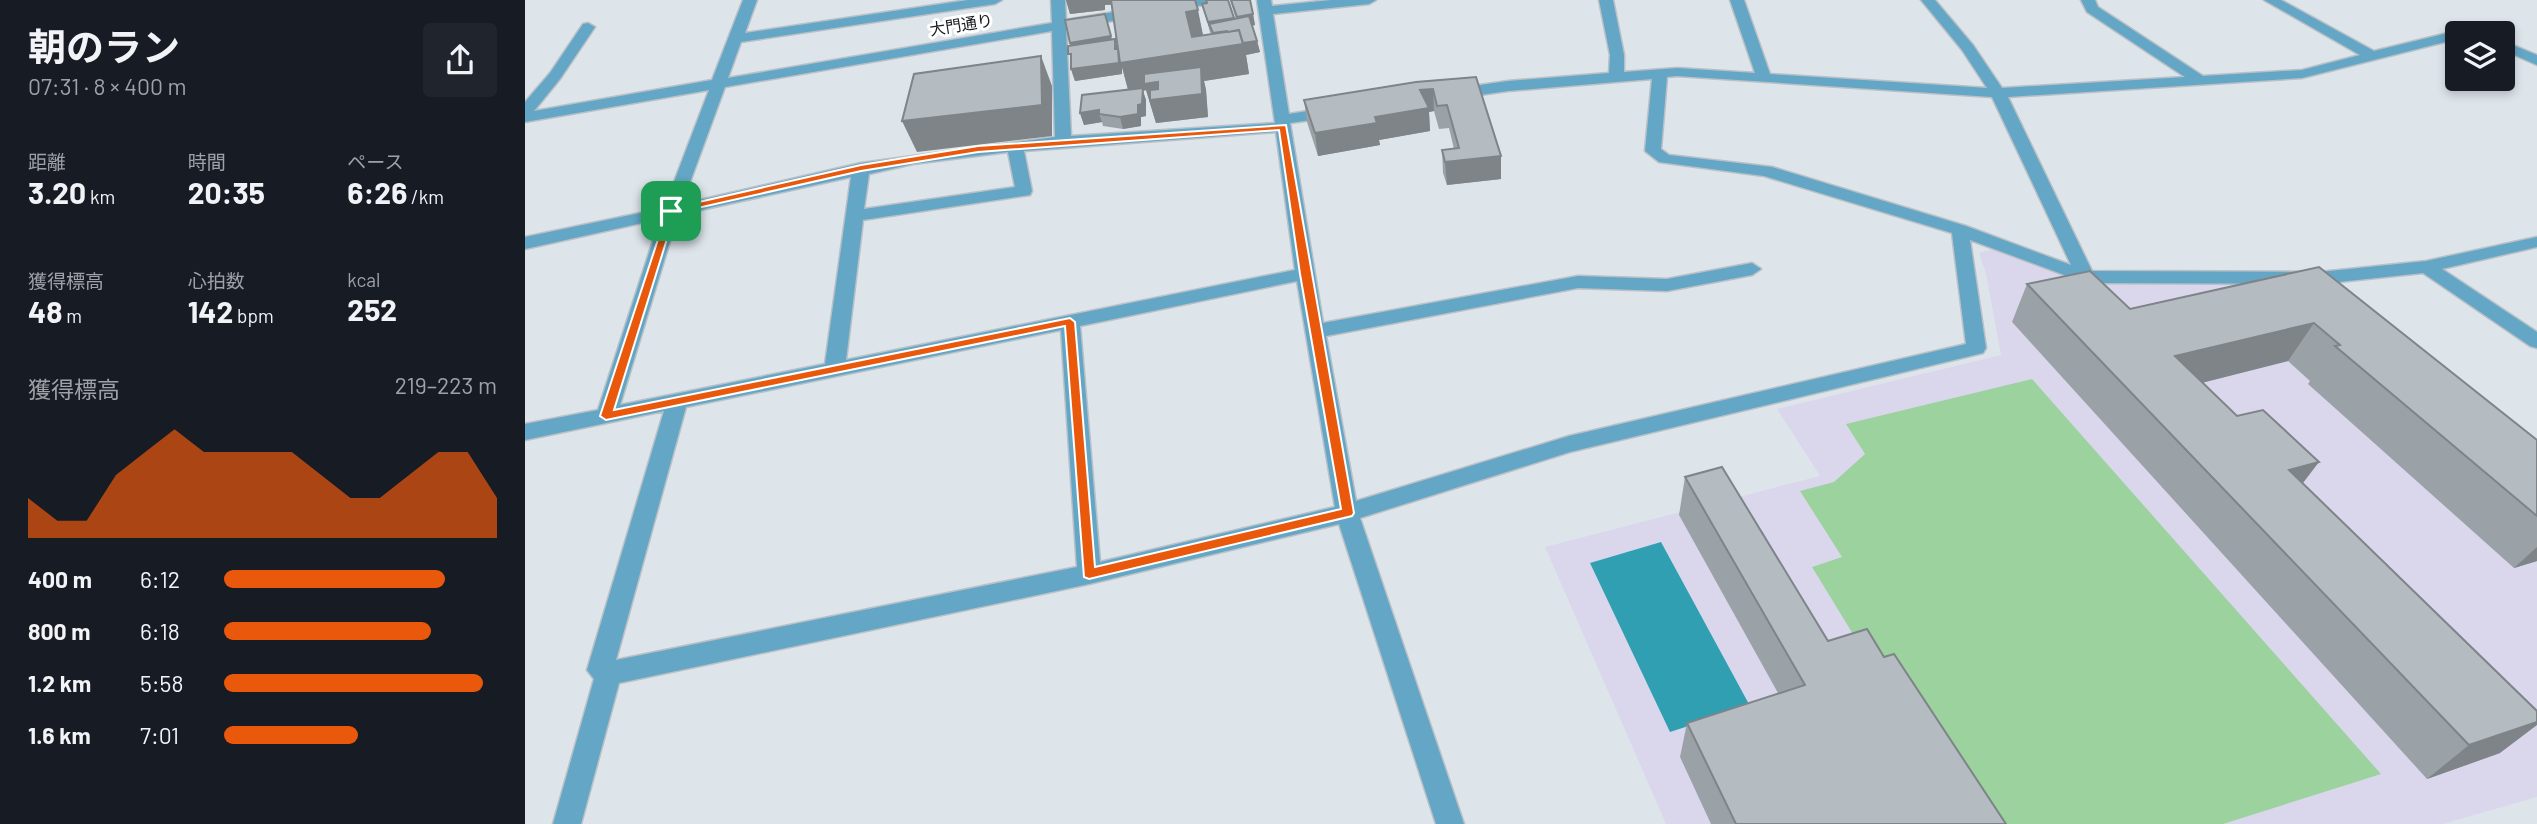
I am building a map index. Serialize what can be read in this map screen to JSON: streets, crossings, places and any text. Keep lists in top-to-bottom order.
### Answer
{
  "streets": {
    "street": ["大門通り"]
  },
  "page": {
    "heading": ["朝のラン", "07:31 · 8 × 400 m"],
    "stats": [
      ["距離", "3.20 km"],
      ["時間", "20:35"],
      ["ペース", "6:26 /km"],
      ["獲得標高", "48 m"],
      ["心拍数", "142 bpm"],
      ["kcal", "252"]
    ],
    "chart": ["獲得標高", "219–223 m"],
    "list": [
      {
        "name": "400 m",
        "note": "6:12"
      },
      {
        "name": "800 m",
        "note": "6:18"
      },
      {
        "name": "1.2 km",
        "note": "5:58"
      },
      {
        "name": "1.6 km",
        "note": "7:01"
      }
    ]
  }
}
